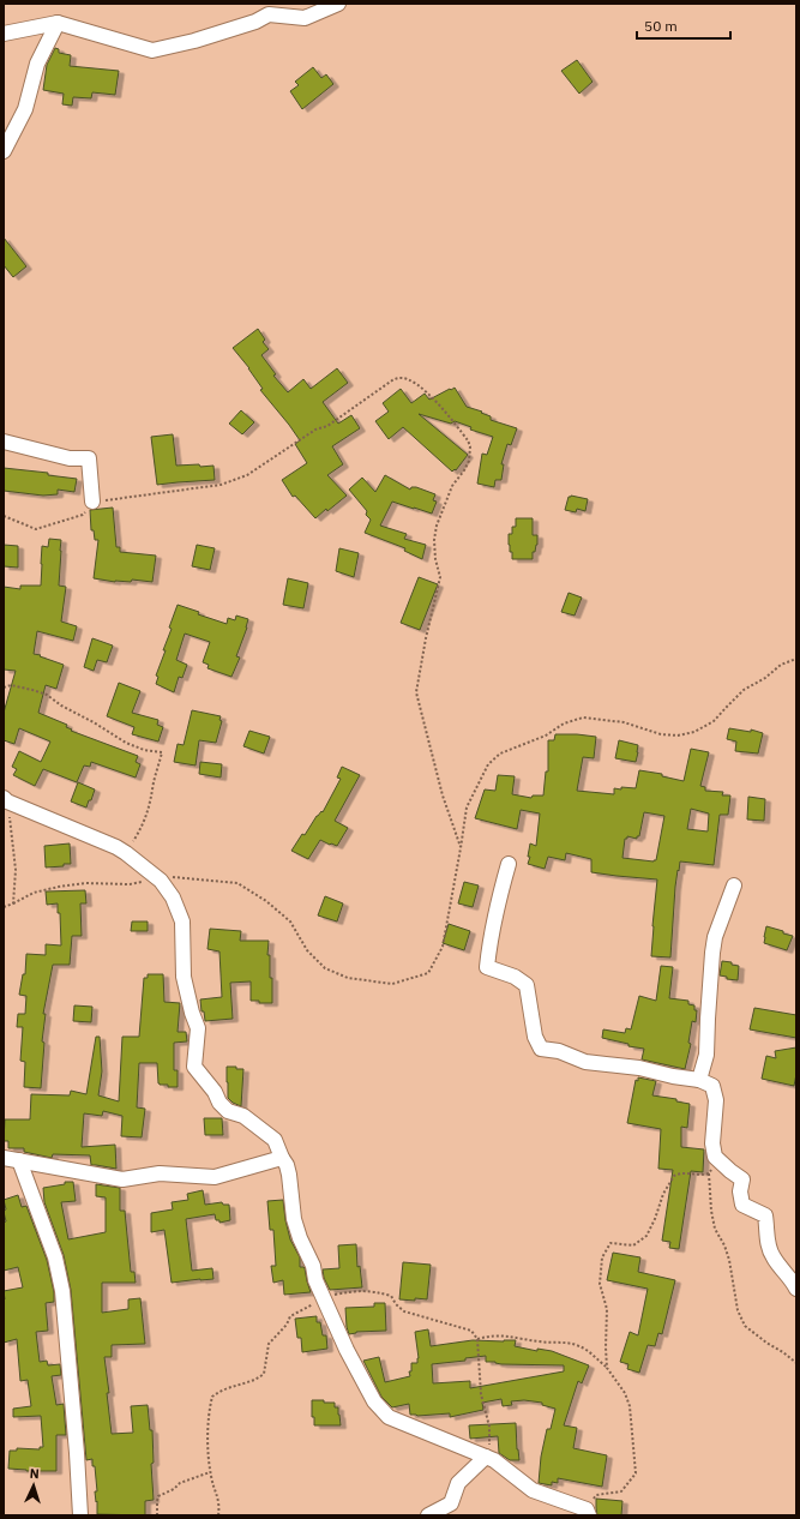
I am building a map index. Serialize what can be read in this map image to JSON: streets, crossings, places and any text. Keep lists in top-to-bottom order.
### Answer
{
  "scale_bar": "50 m",
  "north": "top"
}
